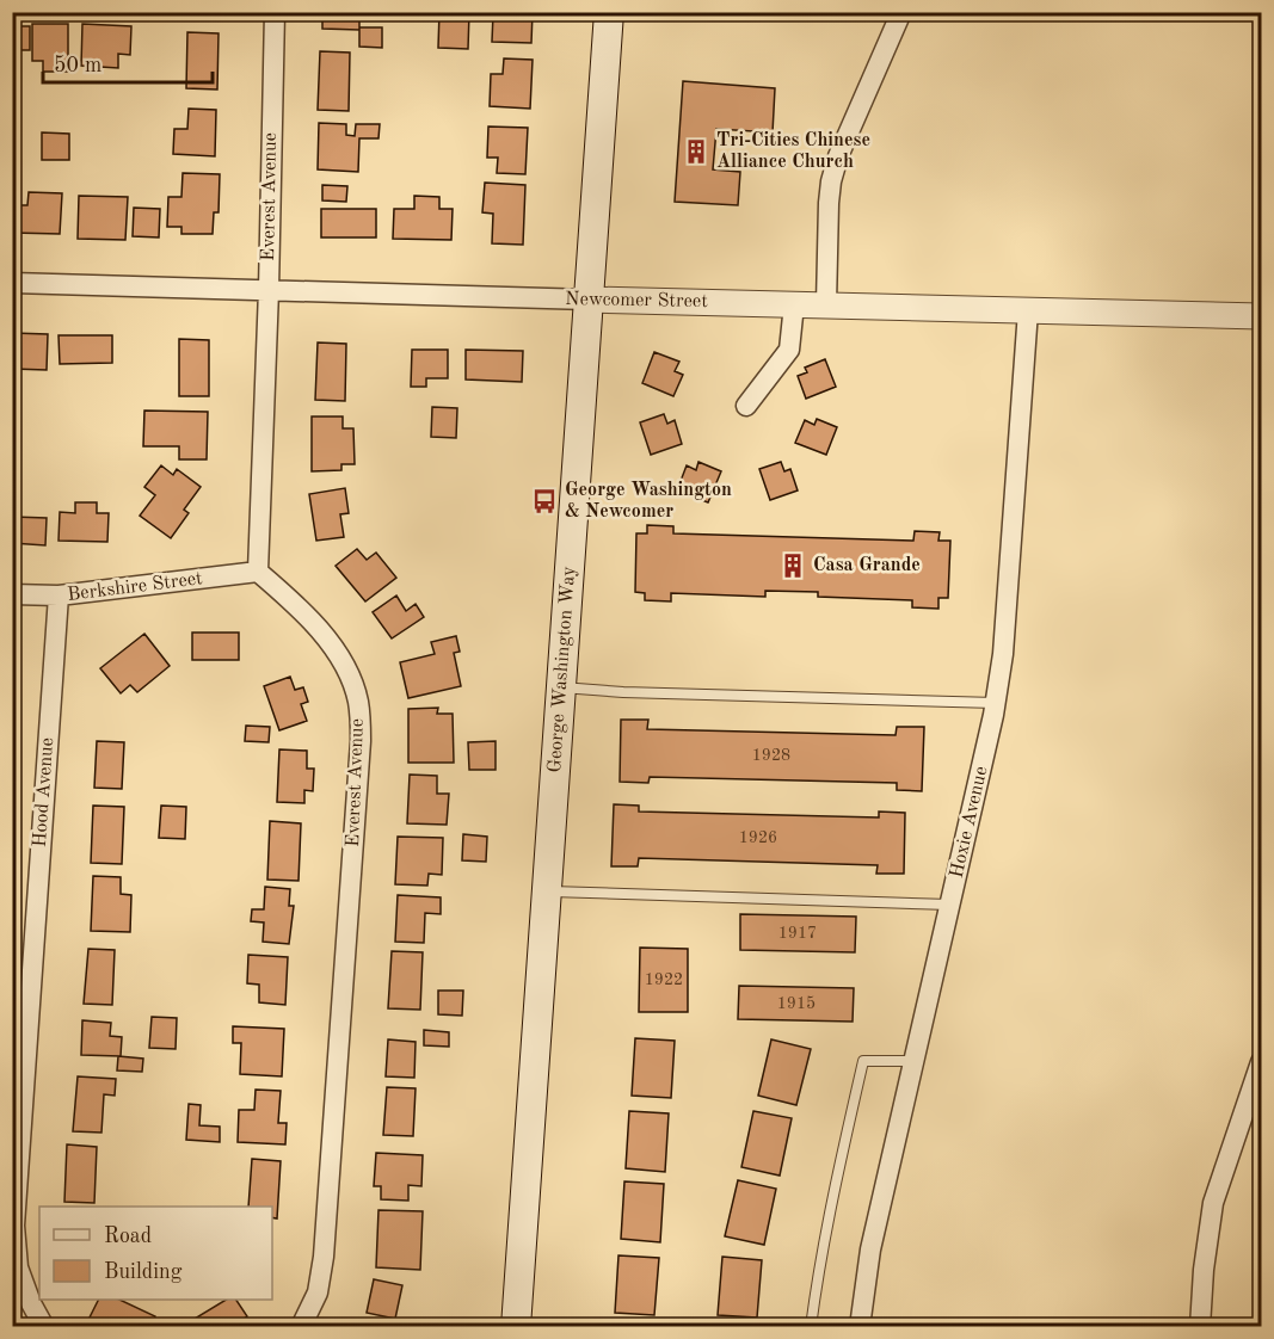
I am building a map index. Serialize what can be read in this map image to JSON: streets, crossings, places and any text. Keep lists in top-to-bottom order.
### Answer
{
  "streets": {
    "main road": ["George Washington Way"],
    "street": [
      "Everest Avenue",
      "Newcomer Street",
      "Berkshire Street",
      "Hood Avenue",
      "Hoxie Avenue"
    ]
  },
  "crossings": [
    ["Everest Avenue", "Newcomer Street"],
    ["Everest Avenue", "Berkshire Street"],
    ["Newcomer Street", "George Washington Way"],
    ["Newcomer Street", "Hoxie Avenue"],
    ["Berkshire Street", "Hood Avenue"]
  ],
  "places": {
    "building": ["Tri-Cities Chinese Alliance Church", "Casa Grande"],
    "bus stop": ["George Washington & Newcomer"]
  },
  "house_numbers": [
    "1928",
    "1926",
    "1917",
    "1922",
    "1915"
  ],
  "legend": ["Road", "Building"],
  "scale_bar": "50 m"
}
